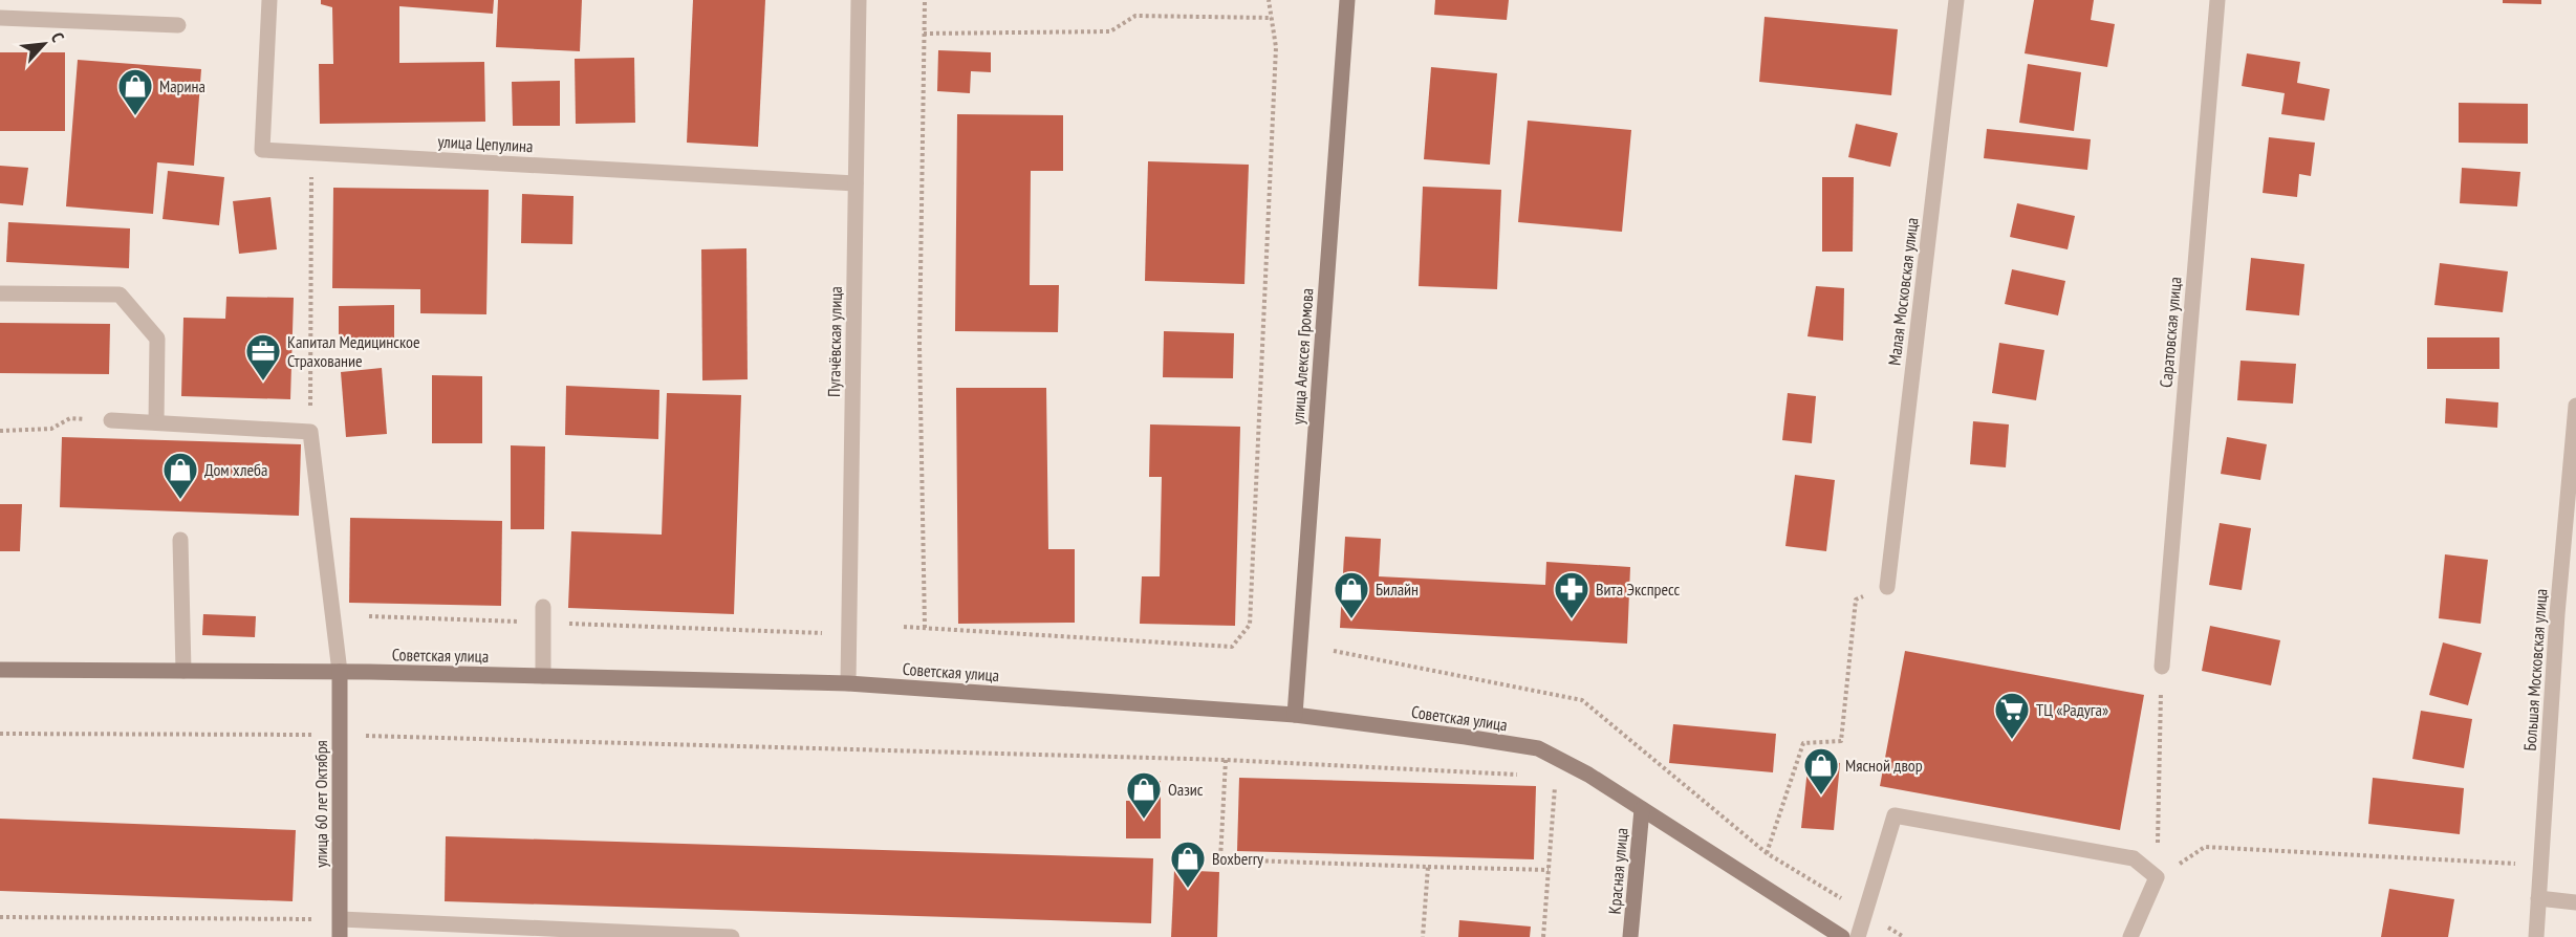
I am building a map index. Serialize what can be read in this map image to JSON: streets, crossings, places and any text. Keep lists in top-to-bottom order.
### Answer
{
  "streets": {
    "main road": [
      "улица Алексея Громова",
      "Советская улица",
      "улица 60 лет Октября",
      "Красная улица"
    ],
    "street": [
      "улица Цепулина",
      "Малая Московская улица",
      "Саратовская улица",
      "Пугачёвская улица",
      "Большая Московская улица"
    ]
  },
  "crossings": [
    ["улица Цепулина", "Пугачёвская улица"],
    ["Пугачёвская улица", "Советская улица"],
    ["улица Алексея Громова", "Советская улица"],
    ["Советская улица", "улица 60 лет Октября"],
    ["Советская улица", "Красная улица"]
  ],
  "places": {
    "shop": [
      "Марина",
      "Дом хлеба",
      "Билайн",
      "Мясной двор",
      "Оазис",
      "Boxberry"
    ],
    "office": ["Капитал Медицинское Страхование"],
    "pharmacy": ["Вита Экспресс"],
    "supermarket": ["ТЦ «Радуга»"]
  },
  "north": "top right"
}
